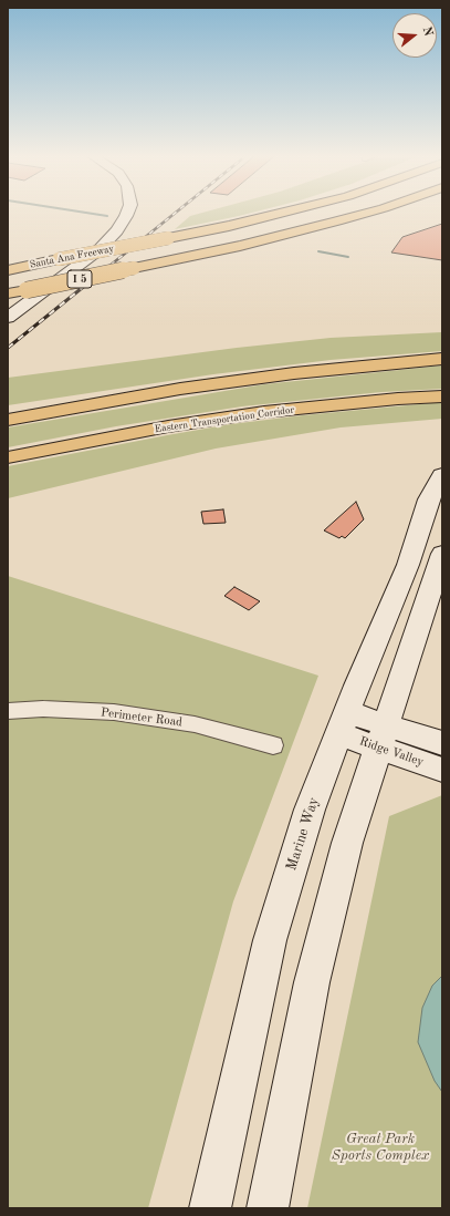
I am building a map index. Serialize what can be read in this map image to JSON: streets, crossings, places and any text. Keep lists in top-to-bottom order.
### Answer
{
  "streets": {
    "highway": ["Santa Ana Freeway", "I 5", "Eastern Transportation Corridor"],
    "main road": ["Ridge Valley", "Marine Way"],
    "street": ["Perimeter Road"]
  },
  "crossings": [
    ["Ridge Valley", "Marine Way"]
  ],
  "parks": ["Great Park Sports Complex"],
  "north": "right"
}
